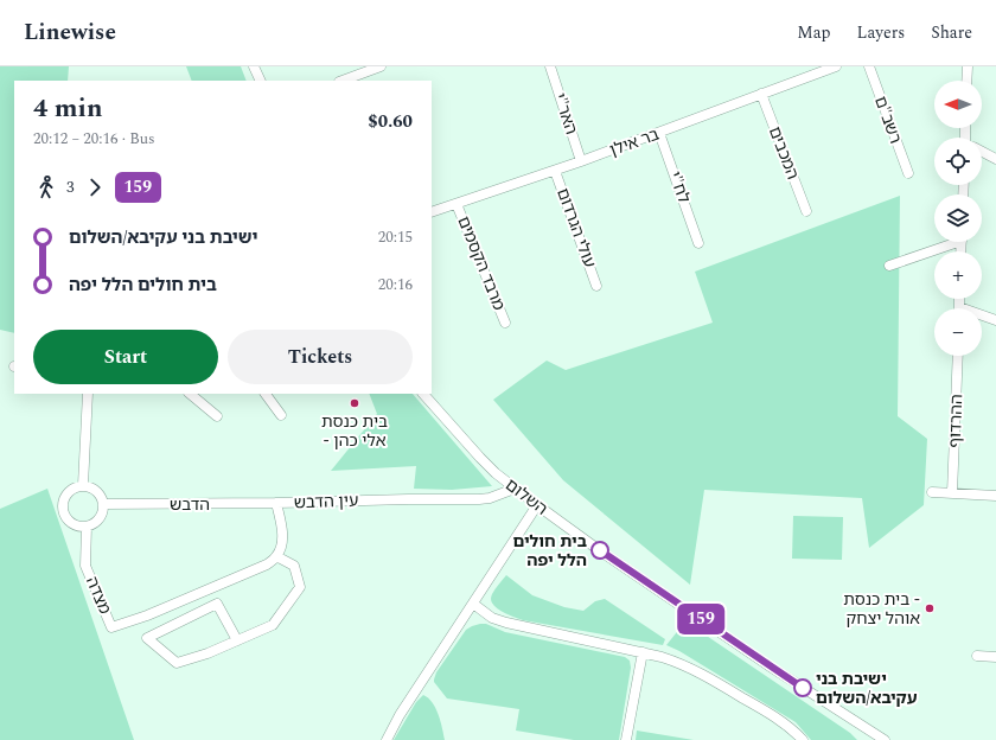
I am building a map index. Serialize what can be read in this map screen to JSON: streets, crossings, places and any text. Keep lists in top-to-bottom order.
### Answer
{
  "streets": {
    "street": [
      "האר\"י",
      "רשב\"ם",
      "בר אילן",
      "המכבים",
      "לח\"י",
      "עולי הגרדום",
      "מרבד הקסמים",
      "ההרדוף",
      "השלום",
      "עין הדבש",
      "הדבש",
      "מצדה"
    ]
  },
  "crossings": [
    ["האר\"י", "בר אילן"],
    ["בר אילן", "המכבים"],
    ["בר אילן", "לח\"י"],
    ["בר אילן", "עולי הגרדום"],
    ["בר אילן", "מרבד הקסמים"],
    ["השלום", "עין הדבש"],
    ["עין הדבש", "הדבש"],
    ["עין הדבש", "מצדה"],
    ["הדבש", "מצדה"]
  ],
  "places": [
    "בית כנסת - אלי כהן",
    "בית חולים הלל יפה",
    "בית כנסת - אוהל יצחק",
    "ישיבת בני עקיבא/השלום"
  ],
  "lines": ["bus line 159"],
  "north": "left",
  "page": {
    "header": "Linewise",
    "nav": ["Map", "Layers", "Share"],
    "on_map": "159",
    "map_buttons": ["+", "−"],
    "heading": ["4 min", "20:12 – 20:16 · Bus", "$0.60"],
    "legs": ["3", "159"],
    "list": [
      {
        "name": "ישיבת בני עקיבא/השלום",
        "value": "20:15"
      },
      {
        "name": "בית חולים הלל יפה",
        "value": "20:16"
      }
    ],
    "buttons": ["Start", "Tickets"]
  }
}
